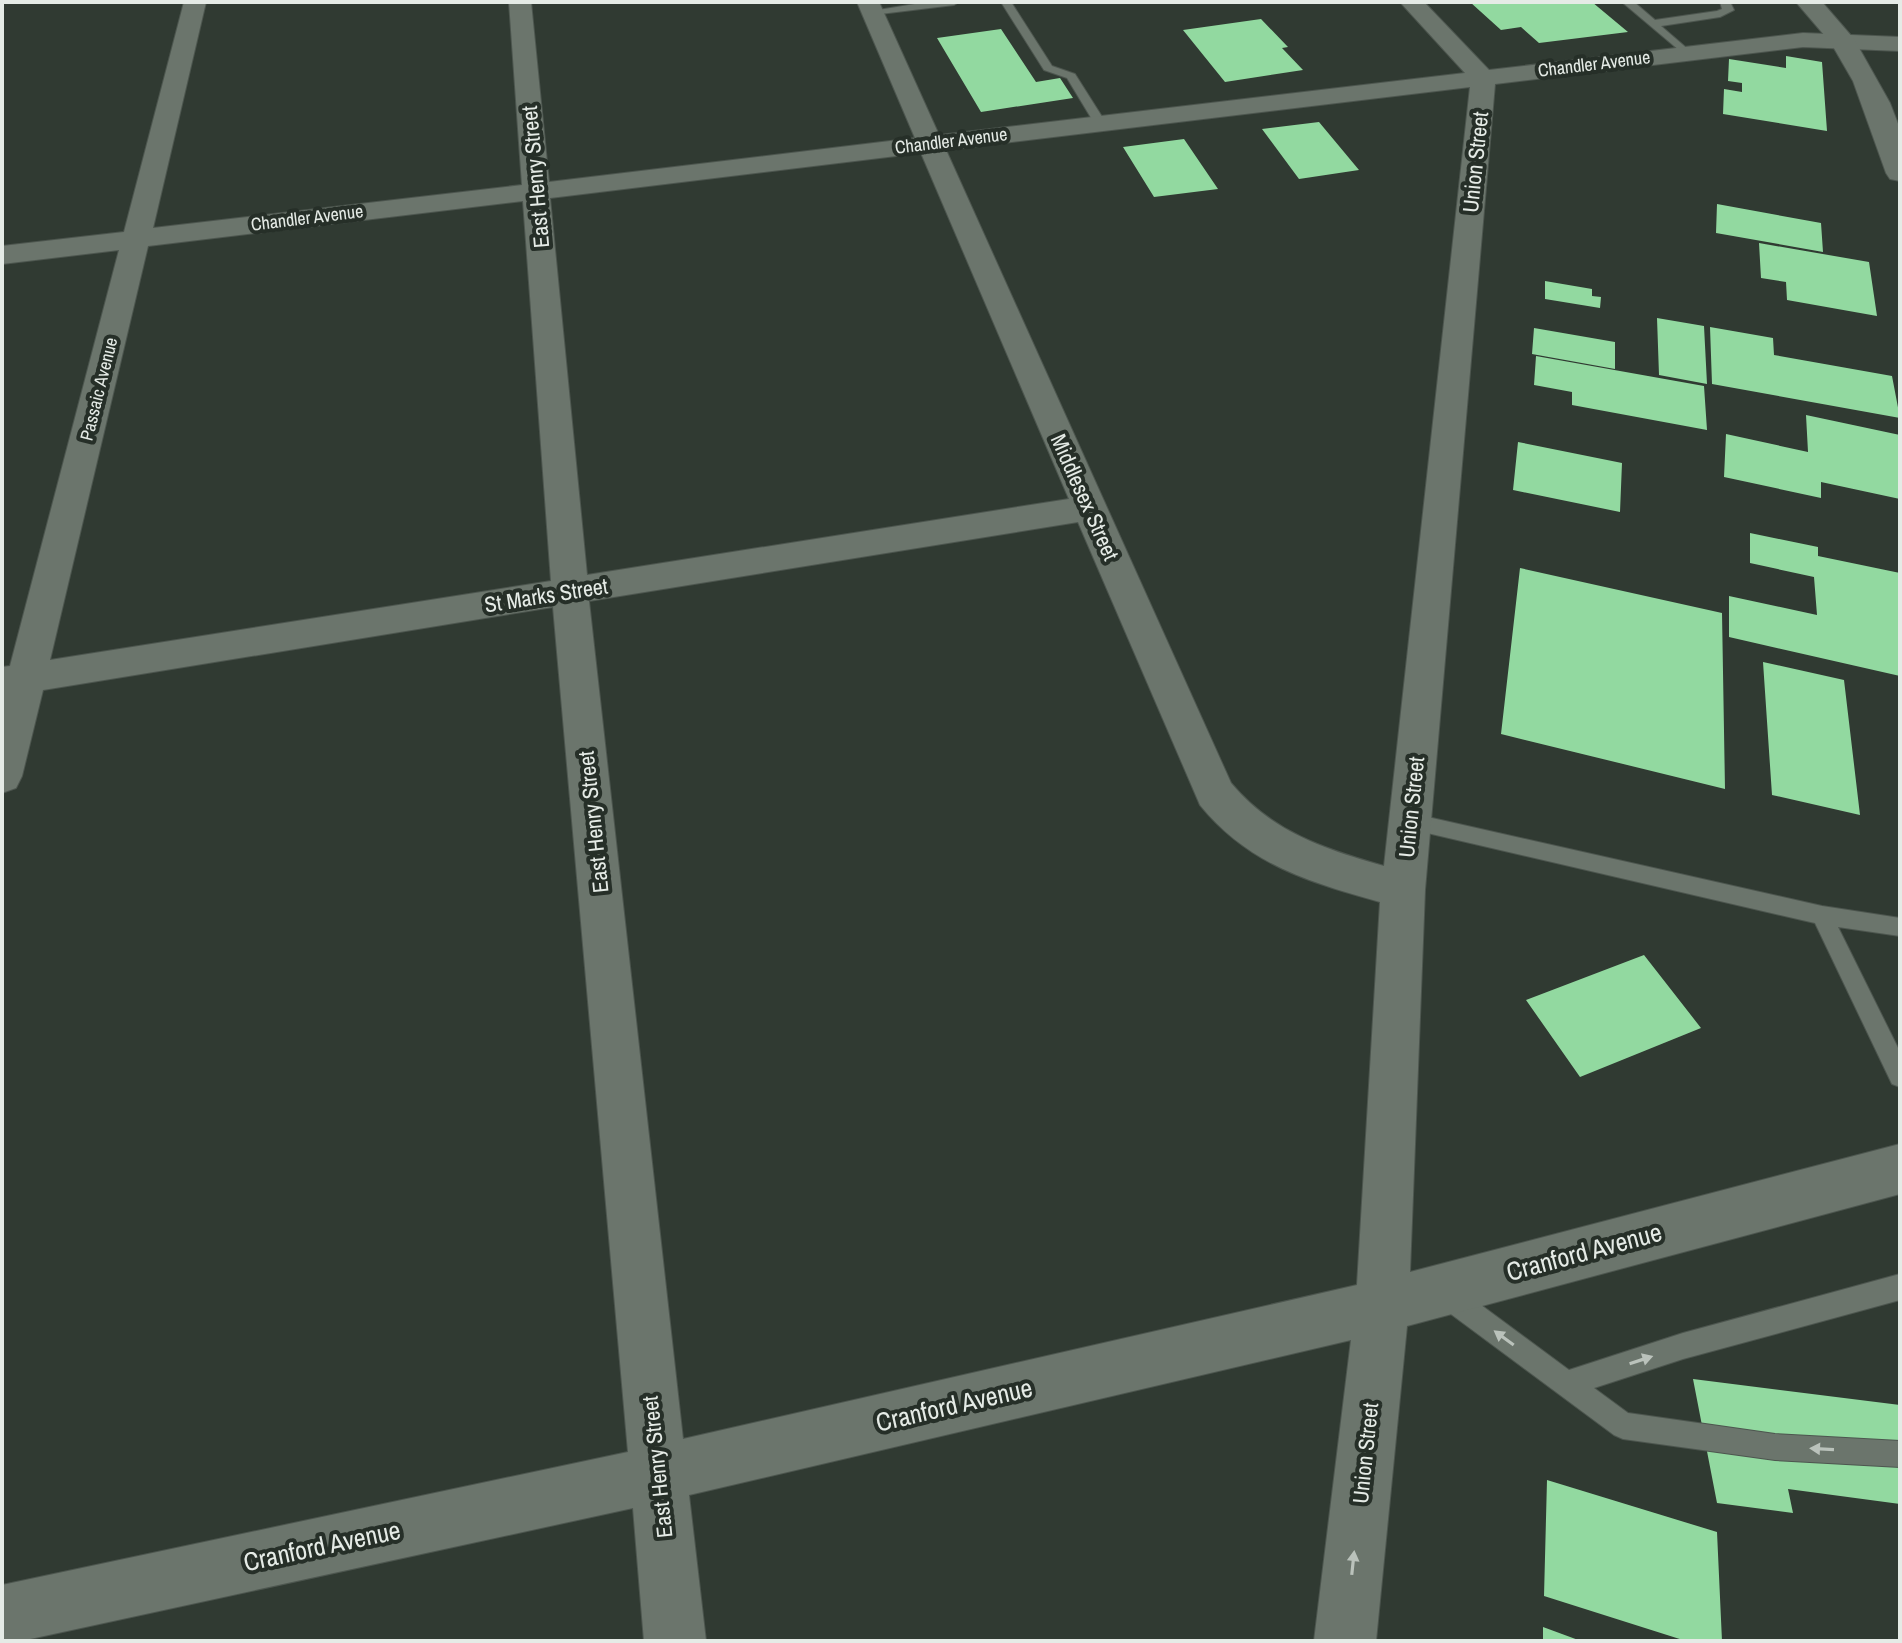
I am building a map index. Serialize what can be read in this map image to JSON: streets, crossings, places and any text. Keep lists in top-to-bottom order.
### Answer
{
  "streets": {
    "street": [
      "Chandler Avenue",
      "Union Street",
      "East Henry Street",
      "Passaic Avenue",
      "Middlesex Street",
      "St Marks Street",
      "Cranford Avenue"
    ]
  },
  "crossings": [
    ["Chandler Avenue", "Union Street"],
    ["Chandler Avenue", "East Henry Street"],
    ["Chandler Avenue", "Passaic Avenue"],
    ["Chandler Avenue", "Middlesex Street"],
    ["Union Street", "Middlesex Street"],
    ["Union Street", "Cranford Avenue"],
    ["East Henry Street", "St Marks Street"],
    ["East Henry Street", "Cranford Avenue"],
    ["Passaic Avenue", "St Marks Street"],
    ["Middlesex Street", "St Marks Street"]
  ]
}
